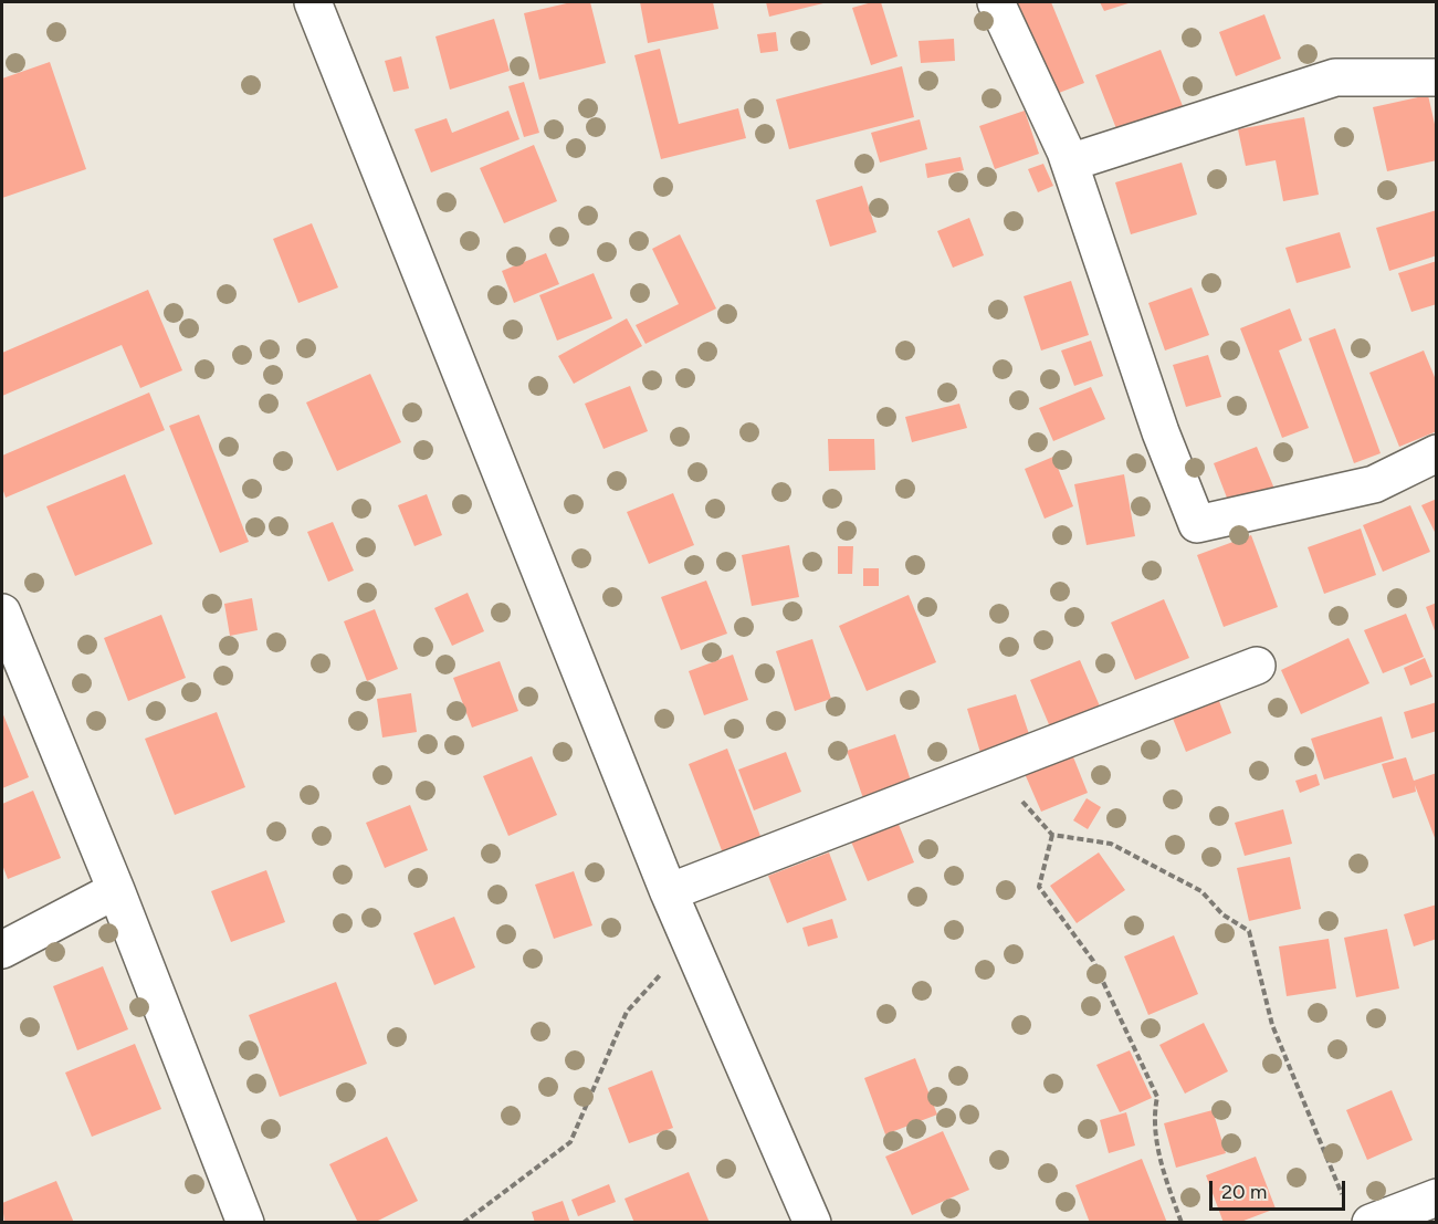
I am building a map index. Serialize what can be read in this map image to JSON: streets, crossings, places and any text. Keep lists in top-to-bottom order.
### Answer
{
  "scale_bar": "20 m"
}
